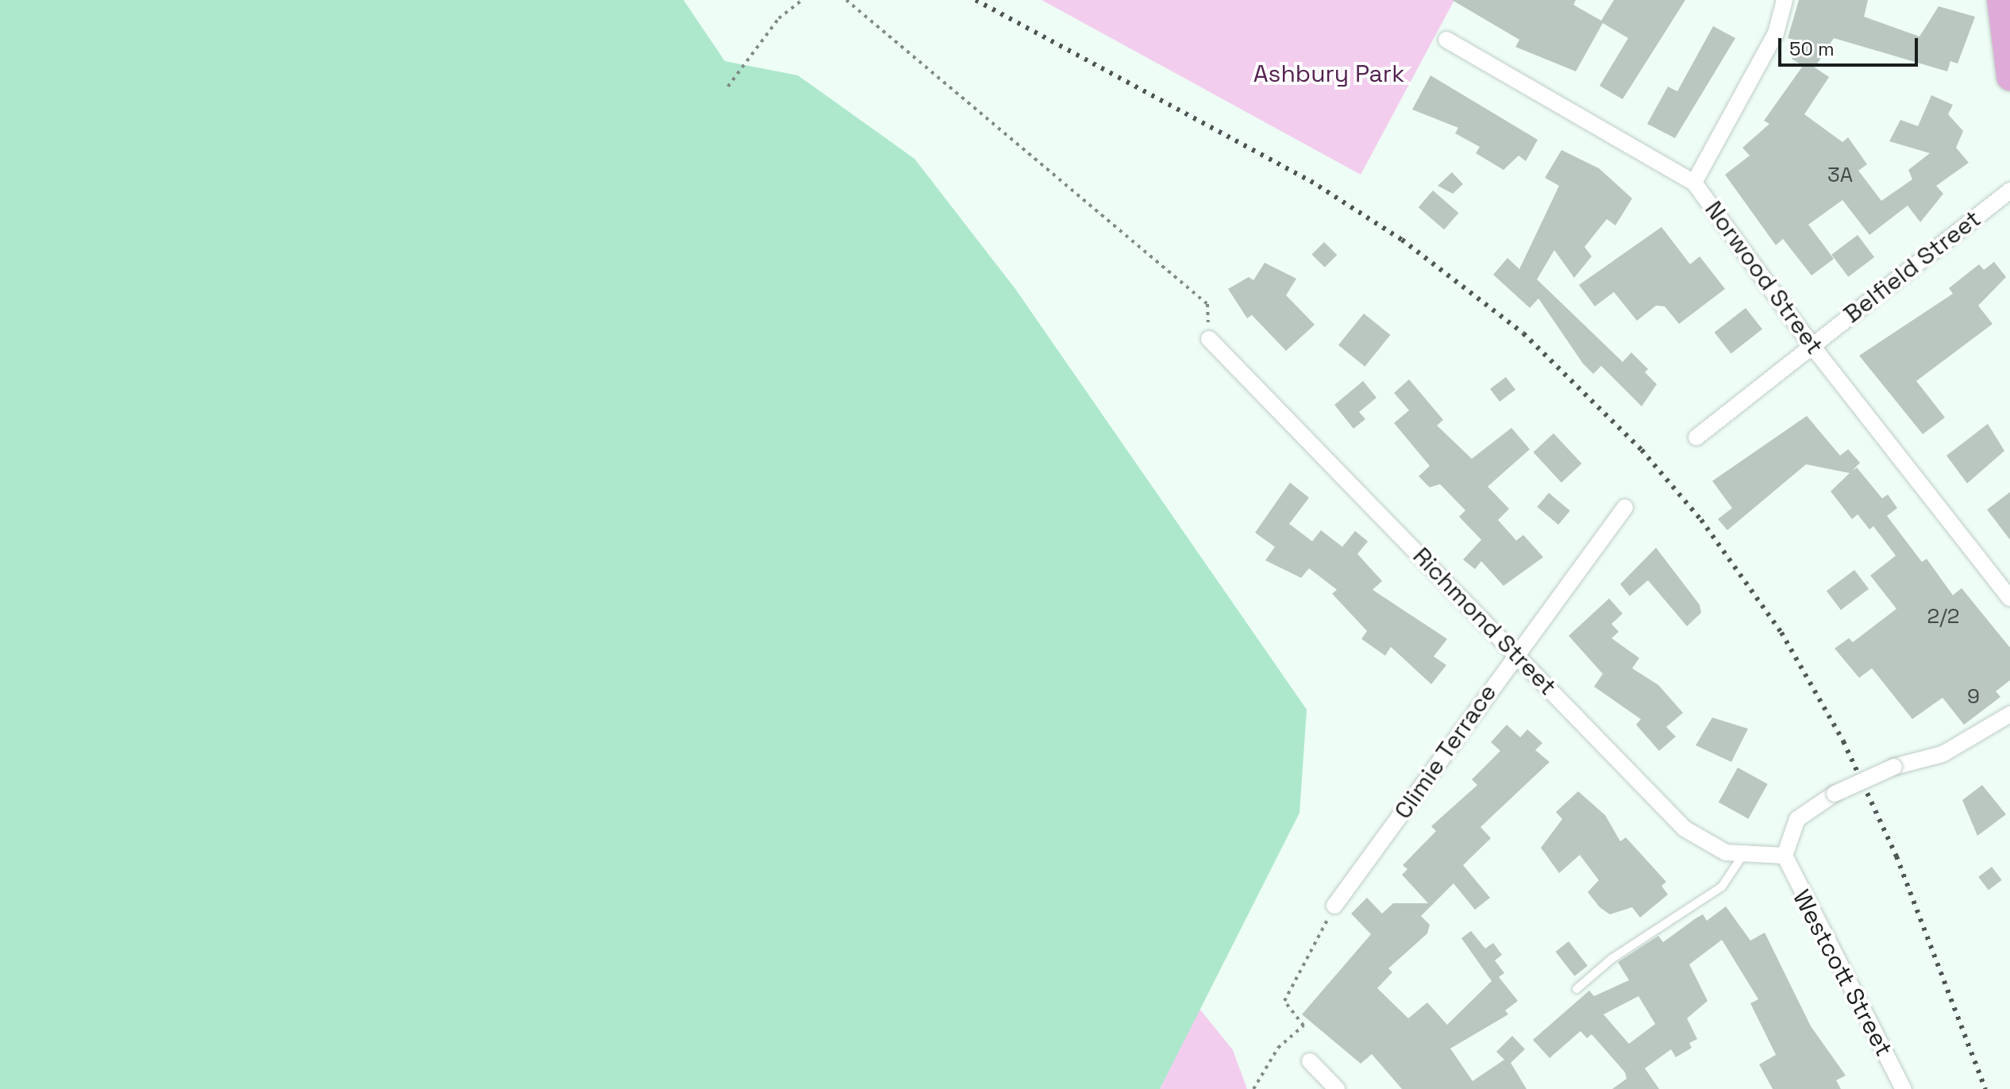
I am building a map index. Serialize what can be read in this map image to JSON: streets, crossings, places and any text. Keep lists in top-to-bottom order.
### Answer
{
  "streets": {
    "street": [
      "Belfield Street",
      "Norwood Street",
      "Richmond Street",
      "Climie Terrace",
      "Westcott Street"
    ]
  },
  "crossings": [
    ["Belfield Street", "Norwood Street"],
    ["Richmond Street", "Climie Terrace"],
    ["Richmond Street", "Westcott Street"]
  ],
  "parks": ["Ashbury Park"],
  "house_numbers": ["3A", "2/2", "9"],
  "scale_bar": "50 m"
}
